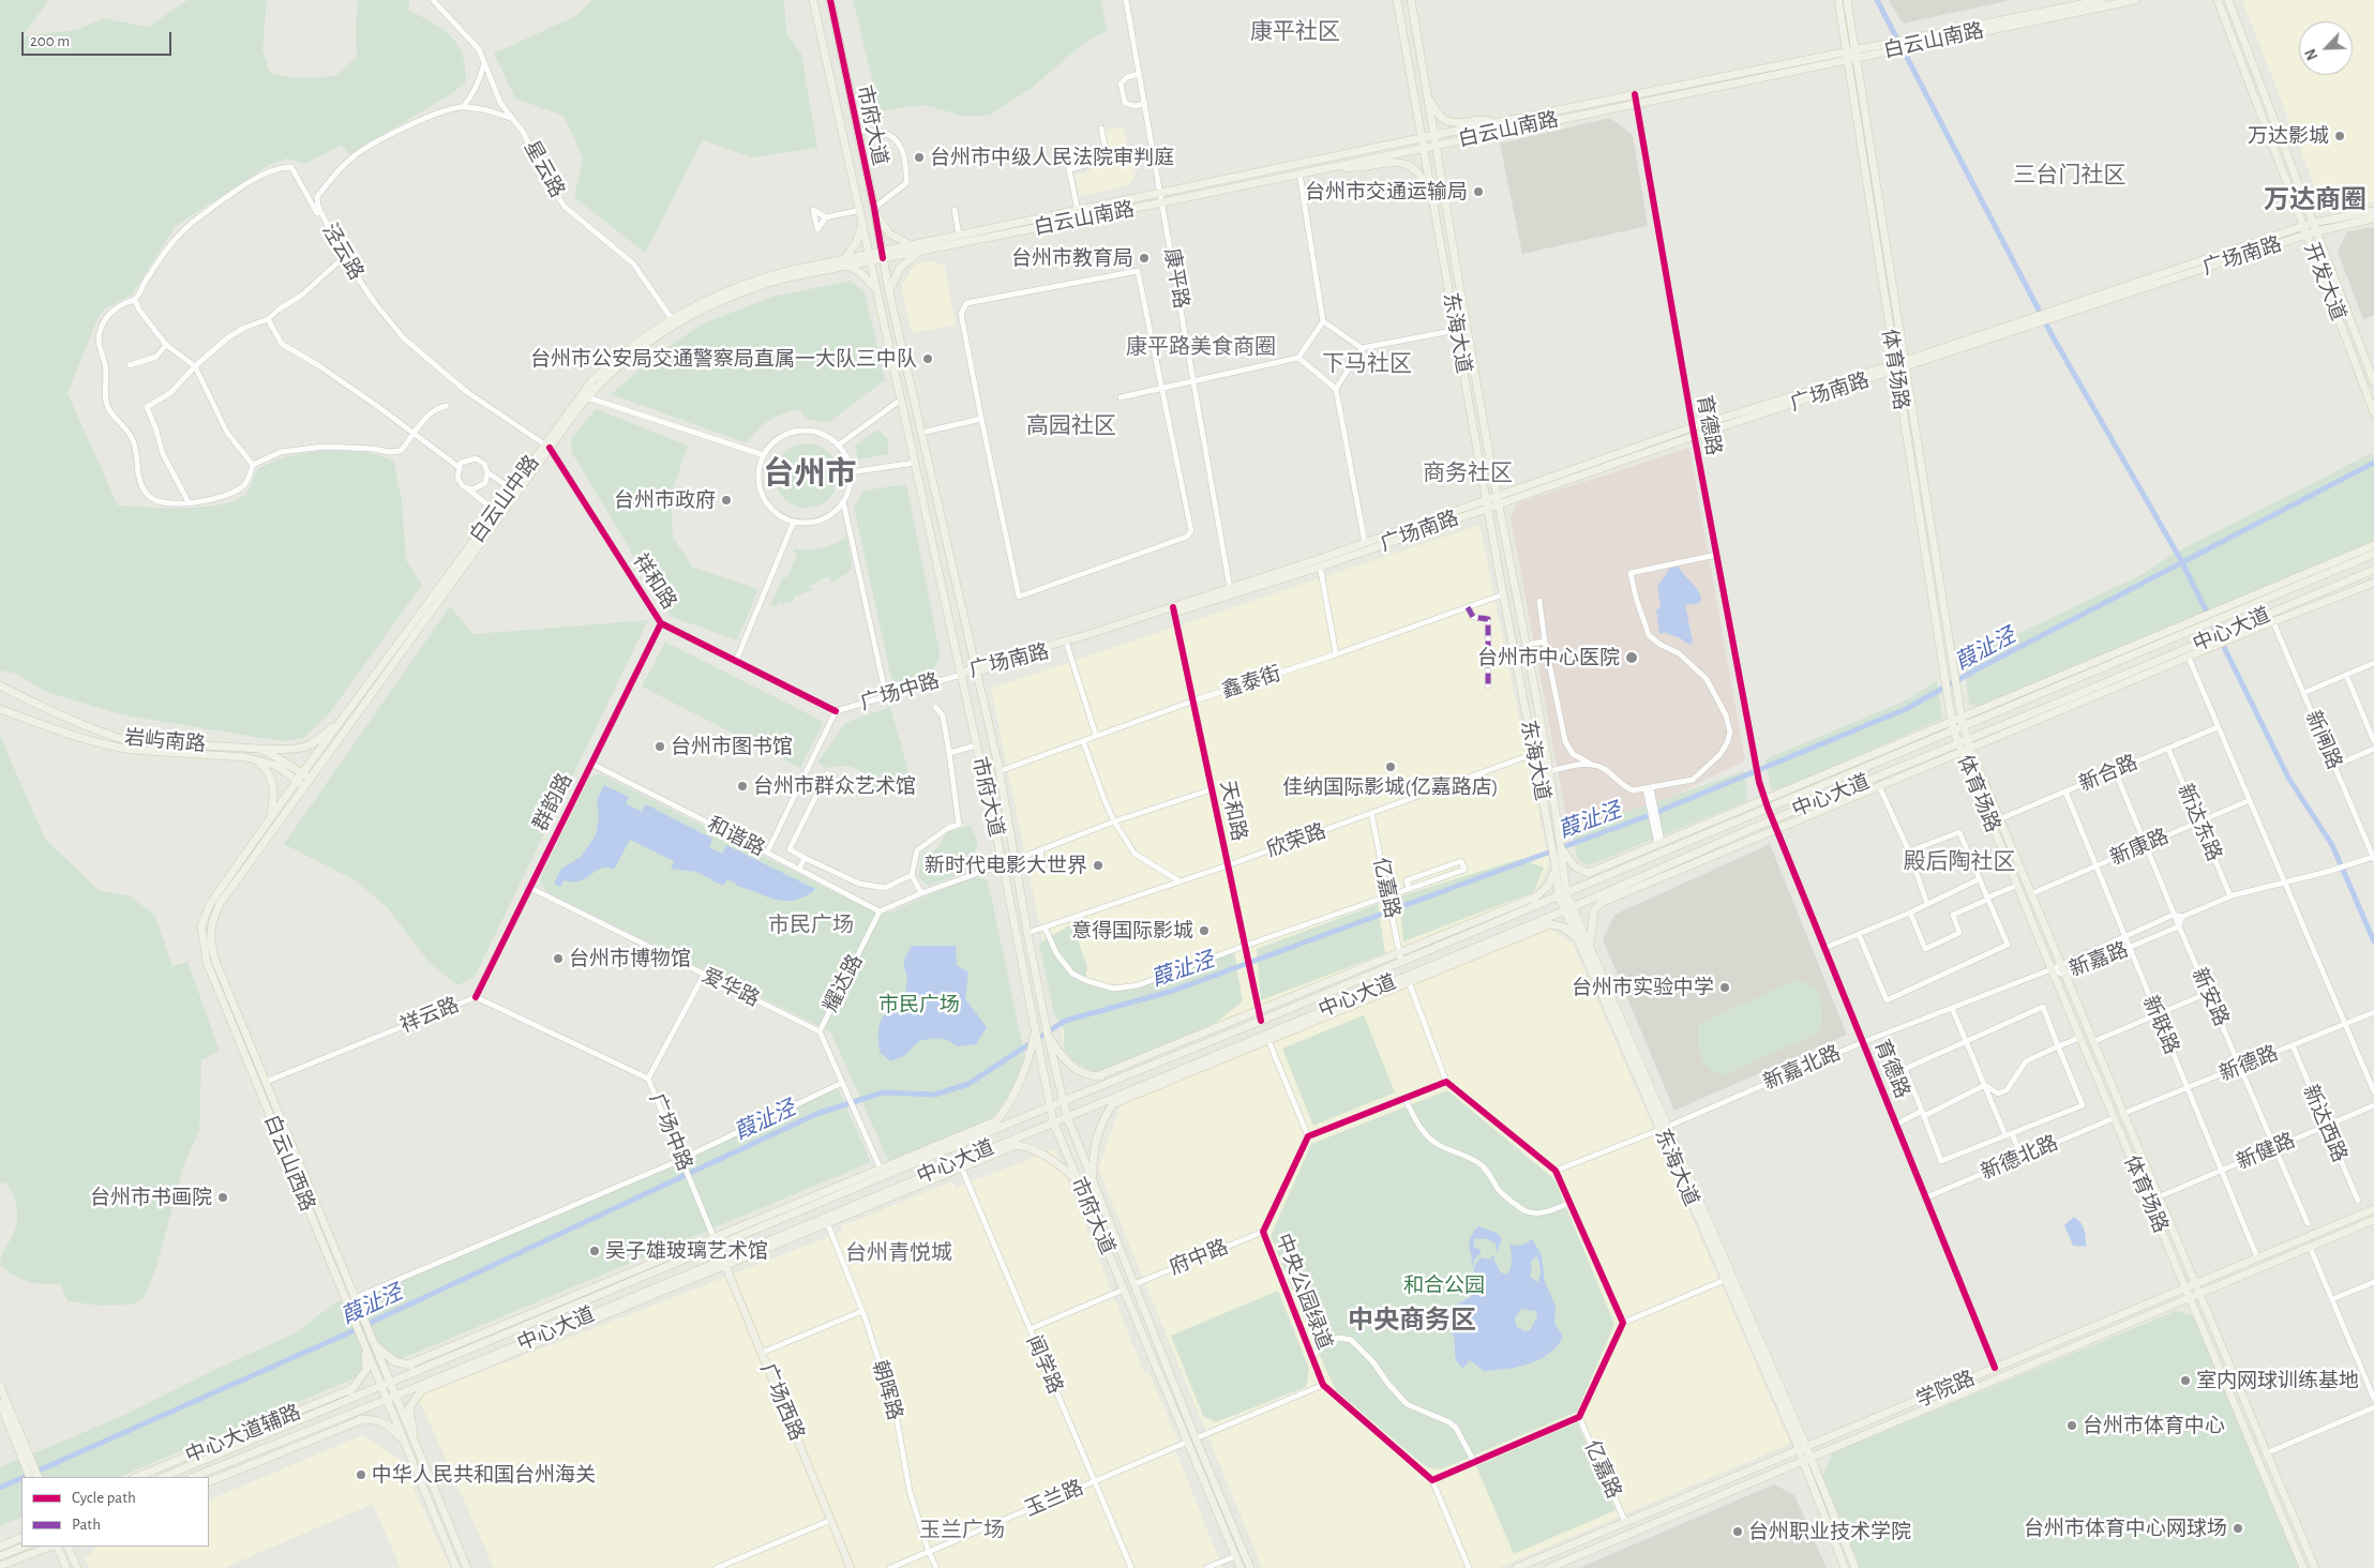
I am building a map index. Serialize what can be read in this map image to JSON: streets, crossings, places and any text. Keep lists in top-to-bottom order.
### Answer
{
  "streets": {
    "main road": [
      "白云山南路",
      "市府大道",
      "广场南路",
      "开发大道",
      "东海大道",
      "体育场路",
      "白云山中路",
      "中心大道",
      "岩屿南路",
      "白云山西路",
      "学院路",
      "广场西路",
      "中心大道辅路"
    ],
    "street": [
      "星云路",
      "泾云路",
      "康平路",
      "育德路",
      "祥和路",
      "鑫泰街",
      "广场中路",
      "新闸路",
      "新合路",
      "群韵路",
      "天和路",
      "新达东路",
      "和谐路",
      "欣荣路",
      "新康路",
      "亿嘉路",
      "新嘉路",
      "耀达路",
      "爱华路",
      "新安路",
      "祥云路",
      "新联路",
      "新德路",
      "新嘉北路",
      "新达西路",
      "新健路",
      "新德北路",
      "府中路",
      "中央公园绿道",
      "闻学路",
      "朝晖路",
      "玉兰路"
    ]
  },
  "crossings": [
    ["白云山南路", "市府大道"],
    ["白云山南路", "康平路"],
    ["白云山南路", "东海大道"],
    ["白云山南路", "体育场路"],
    ["白云山南路", "育德路"],
    ["白云山南路", "白云山中路"],
    ["市府大道", "广场南路"],
    ["市府大道", "白云山中路"],
    ["市府大道", "中心大道"],
    ["市府大道", "鑫泰街"],
    ["市府大道", "广场中路"],
    ["市府大道", "欣荣路"],
    ["市府大道", "府中路"],
    ["市府大道", "玉兰路"],
    ["星云路", "泾云路"],
    ["星云路", "白云山中路"],
    ["泾云路", "白云山中路"],
    ["泾云路", "祥和路"],
    ["广场南路", "康平路"],
    ["广场南路", "开发大道"],
    ["广场南路", "东海大道"],
    ["广场南路", "体育场路"],
    ["广场南路", "育德路"],
    ["广场南路", "广场中路"],
    ["广场南路", "天和路"],
    ["东海大道", "中心大道"],
    ["东海大道", "鑫泰街"],
    ["东海大道", "欣荣路"],
    ["东海大道", "新嘉北路"],
    ["东海大道", "学院路"],
    ["体育场路", "中心大道"],
    ["体育场路", "新嘉路"],
    ["体育场路", "新嘉北路"],
    ["体育场路", "新德北路"],
    ["体育场路", "学院路"],
    ["育德路", "中心大道"],
    ["育德路", "新嘉北路"],
    ["育德路", "新德北路"],
    ["育德路", "学院路"],
    ["白云山中路", "祥和路"],
    ["白云山中路", "岩屿南路"],
    ["白云山中路", "白云山西路"],
    ["祥和路", "广场中路"],
    ["祥和路", "群韵路"],
    ["中心大道", "天和路"],
    ["中心大道", "亿嘉路"],
    ["中心大道", "耀达路"],
    ["中心大道", "白云山西路"],
    ["中心大道", "闻学路"],
    ["中心大道", "广场西路"],
    ["中心大道", "中心大道辅路"],
    ["鑫泰街", "天和路"],
    ["广场中路", "和谐路"],
    ["广场中路", "爱华路"],
    ["广场中路", "祥云路"],
    ["广场中路", "广场西路"],
    ["岩屿南路", "白云山西路"],
    ["新合路", "新达东路"],
    ["新合路", "新安路"],
    ["新合路", "新联路"],
    ["群韵路", "和谐路"],
    ["群韵路", "爱华路"],
    ["群韵路", "祥云路"],
    ["天和路", "欣荣路"],
    ["新达东路", "新康路"],
    ["和谐路", "耀达路"],
    ["欣荣路", "亿嘉路"],
    ["新康路", "新安路"],
    ["新康路", "新联路"],
    ["亿嘉路", "学院路"],
    ["新嘉路", "新安路"],
    ["新嘉路", "新联路"],
    ["新嘉路", "新嘉北路"],
    ["耀达路", "爱华路"],
    ["新安路", "新德路"],
    ["新安路", "新健路"],
    ["祥云路", "白云山西路"],
    ["新联路", "新德路"],
    ["新联路", "新健路"],
    ["新联路", "学院路"],
    ["新德路", "新达西路"],
    ["新达西路", "新健路"],
    ["府中路", "中央公园绿道"],
    ["中央公园绿道", "玉兰路"],
    ["闻学路", "玉兰路"],
    ["朝晖路", "玉兰路"]
  ],
  "districts": [
    "康平社区",
    "三台门社区",
    "万达商圈",
    "康平路美食商圈",
    "下马社区",
    "高园社区",
    "台州市",
    "商务社区",
    "殿后陶社区",
    "市民广场",
    "台州青悦城",
    "中央商务区",
    "玉兰广场"
  ],
  "water": ["葭沚泾"],
  "parks": ["市民广场", "和合公园"],
  "places": [
    "万达影城",
    "台州市中级人民法院审判庭",
    "台州市交通运输局",
    "台州市教育局",
    "台州市公安局交通警察局直属一大队三中队",
    "台州市政府",
    "台州市中心医院",
    "台州市图书馆",
    "佳纳国际影城(亿嘉路店)",
    "台州市群众艺术馆",
    "新时代电影大世界",
    "意得国际影城",
    "台州市博物馆",
    "台州市实验中学",
    "台州市书画院",
    "吴子雄玻璃艺术馆",
    "室内网球训练基地",
    "台州市体育中心",
    "中华人民共和国台州海关",
    "台州市体育中心网球场",
    "台州职业技术学院"
  ],
  "legend": ["Cycle path", "Path"],
  "scale_bar": "200 m",
  "north": "bottom left"
}
